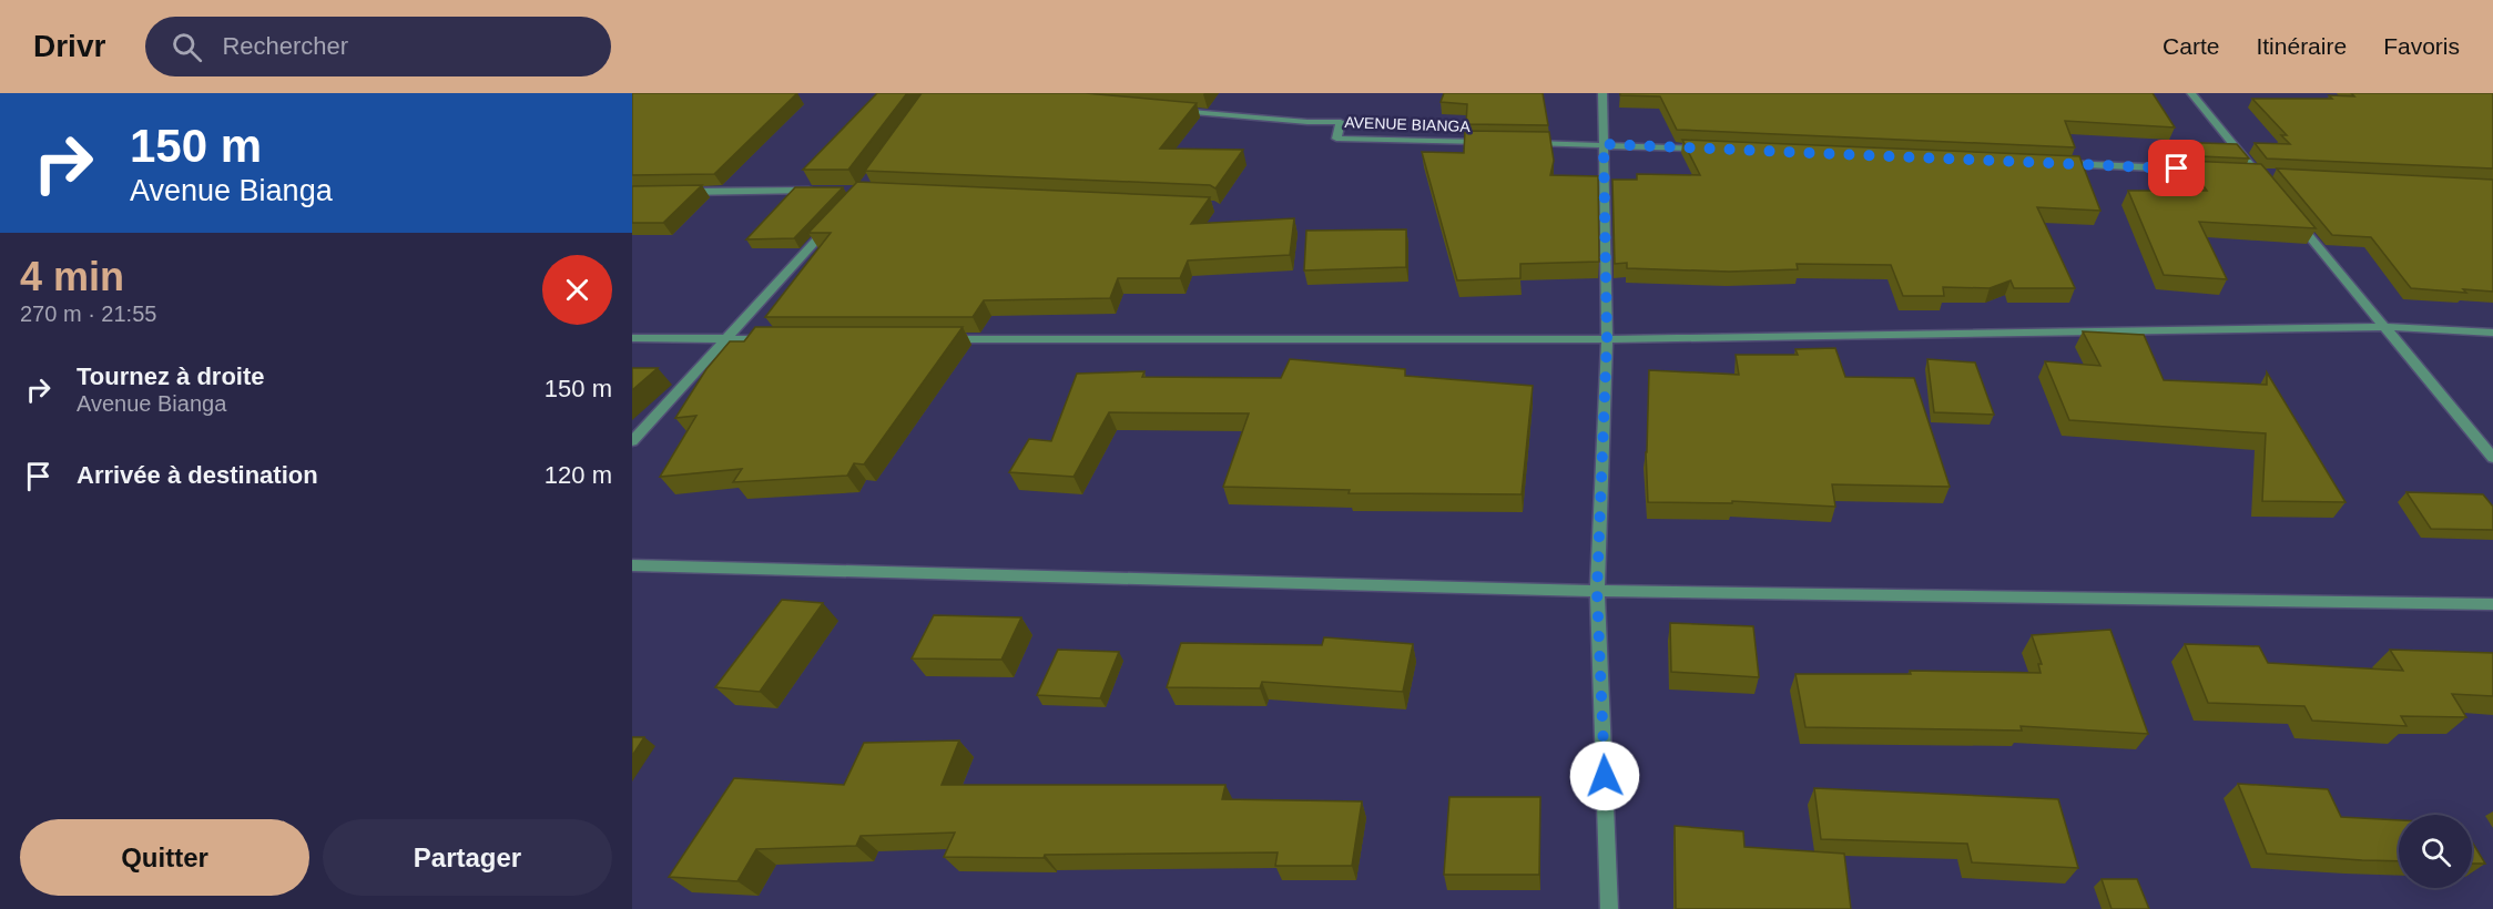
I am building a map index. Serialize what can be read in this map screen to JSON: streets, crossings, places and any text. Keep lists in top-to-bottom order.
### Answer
{
  "streets": {
    "street": ["AVENUE BIANGA"]
  },
  "page": {
    "header": "Drivr",
    "search": "Rechercher",
    "nav": ["Carte", "Itinéraire", "Favoris"],
    "turn": ["150 m", "Avenue Bianga"],
    "heading": ["4 min", "270 m · 21:55"],
    "list": [
      {
        "name": "Tournez à droite",
        "note": "Avenue Bianga",
        "value": "150 m"
      },
      {
        "name": "Arrivée à destination",
        "value": "120 m"
      }
    ],
    "buttons": ["Quitter", "Partager"]
  }
}
